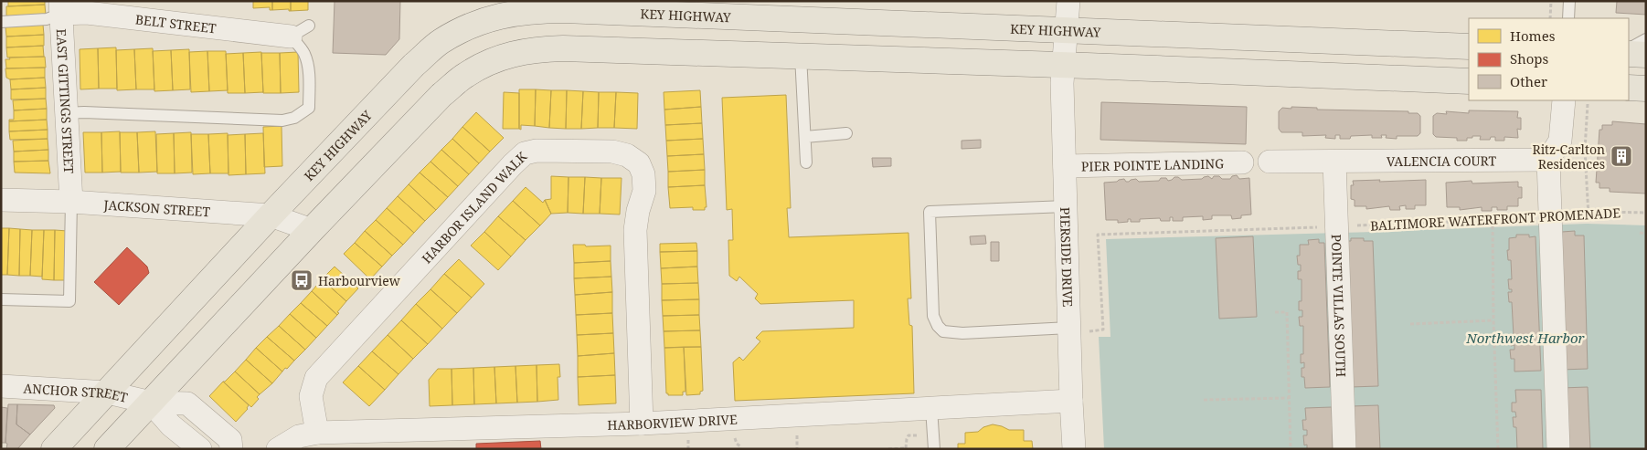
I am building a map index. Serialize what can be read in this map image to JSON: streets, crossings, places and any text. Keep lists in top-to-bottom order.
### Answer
{
  "streets": {
    "main road": ["KEY HIGHWAY"],
    "street": [
      "BELT STREET",
      "EAST GITTINGS STREET",
      "VALENCIA COURT",
      "PIER POINTE LANDING",
      "JACKSON STREET",
      "HARBOR ISLAND WALK",
      "PIERSIDE DRIVE",
      "POINTE VILLAS SOUTH",
      "ANCHOR STREET",
      "HARBORVIEW DRIVE"
    ],
    "path": ["BALTIMORE WATERFRONT PROMENADE"]
  },
  "crossings": [
    ["KEY HIGHWAY", "JACKSON STREET"],
    ["KEY HIGHWAY", "PIERSIDE DRIVE"],
    ["KEY HIGHWAY", "ANCHOR STREET"],
    ["BELT STREET", "EAST GITTINGS STREET"],
    ["EAST GITTINGS STREET", "JACKSON STREET"],
    ["VALENCIA COURT", "POINTE VILLAS SOUTH"],
    ["PIER POINTE LANDING", "PIERSIDE DRIVE"],
    ["HARBOR ISLAND WALK", "HARBORVIEW DRIVE"],
    ["BALTIMORE WATERFRONT PROMENADE", "PIERSIDE DRIVE"],
    ["BALTIMORE WATERFRONT PROMENADE", "POINTE VILLAS SOUTH"],
    ["PIERSIDE DRIVE", "HARBORVIEW DRIVE"]
  ],
  "water": ["Northwest Harbor"],
  "places": {
    "building": ["Ritz-Carlton Residences"],
    "bus stop": ["Harbourview"]
  },
  "legend": ["Homes", "Shops", "Other"]
}
